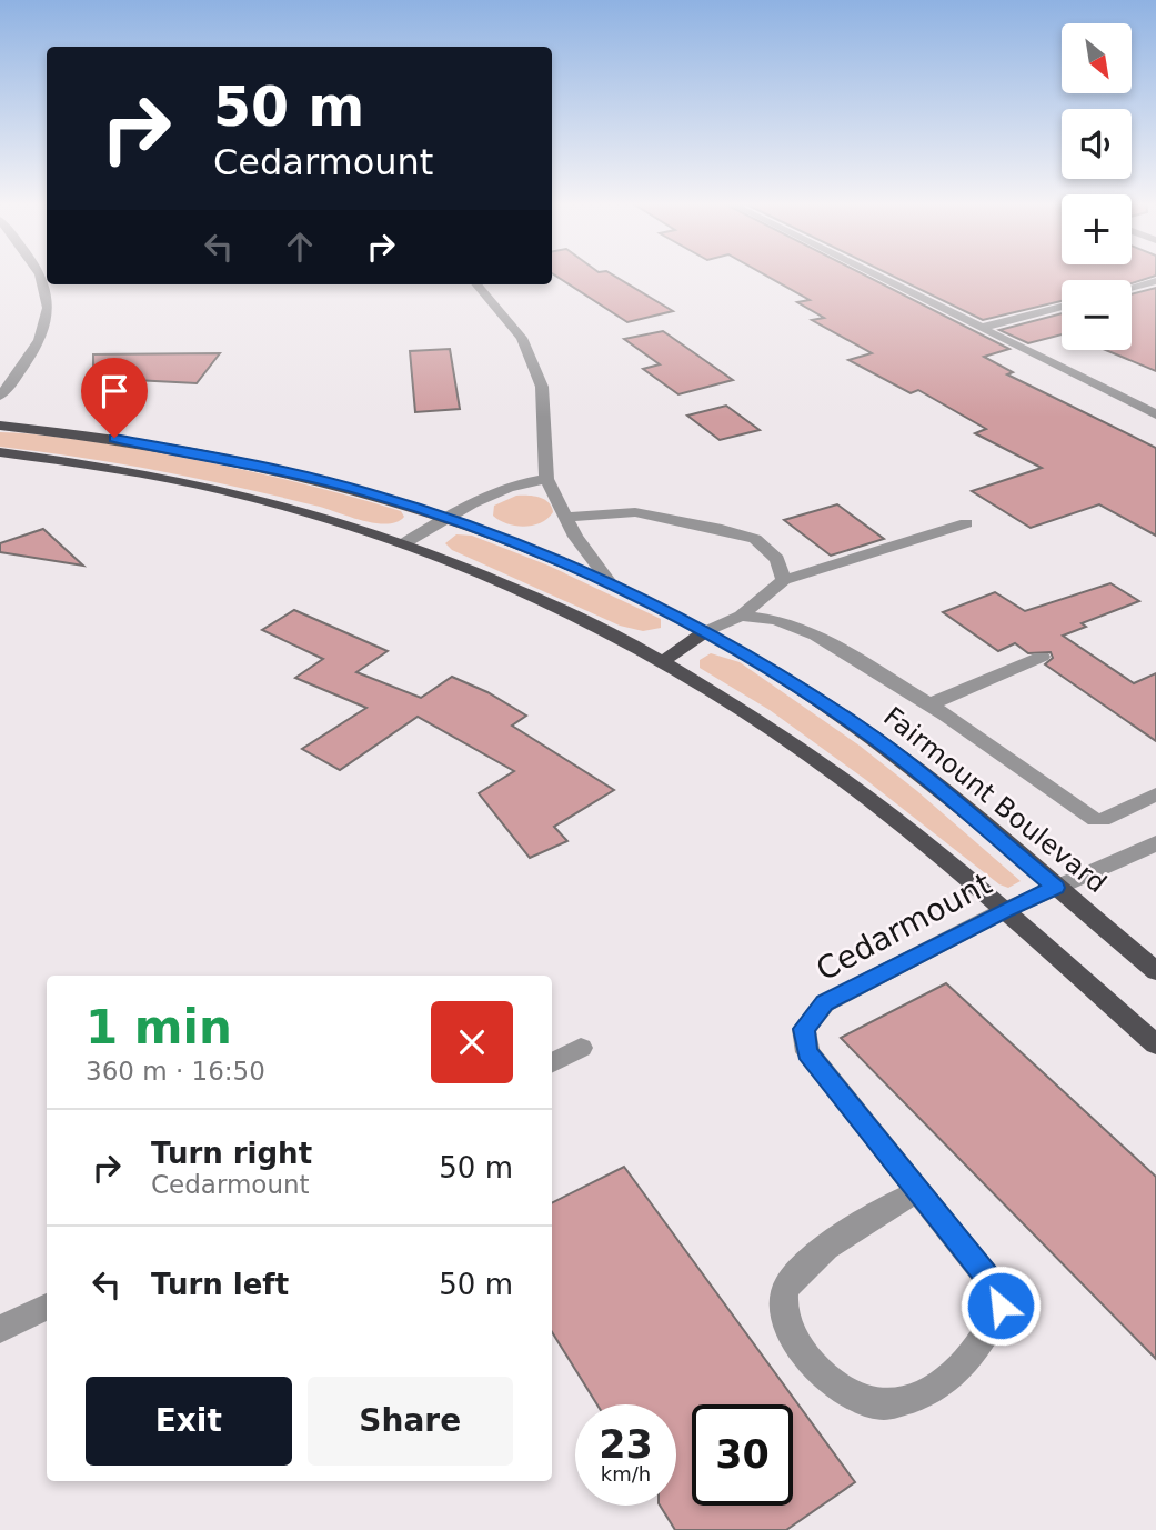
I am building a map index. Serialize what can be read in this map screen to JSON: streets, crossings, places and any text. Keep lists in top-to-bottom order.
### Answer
{
  "streets": {
    "main road": ["Fairmount Boulevard"],
    "street": ["Cedarmount"]
  },
  "crossings": [
    ["Fairmount Boulevard", "Cedarmount"]
  ],
  "north": "bottom right",
  "page": {
    "map_buttons": ["+", "−"],
    "turn": ["50 m", "Cedarmount"],
    "heading": ["1 min", "360 m · 16:50"],
    "list": [
      {
        "name": "Turn right",
        "note": "Cedarmount",
        "value": "50 m"
      },
      {
        "name": "Turn left",
        "value": "50 m"
      }
    ],
    "buttons": ["Exit", "Share"],
    "speed": "23 km/h",
    "limit": "30"
  }
}
